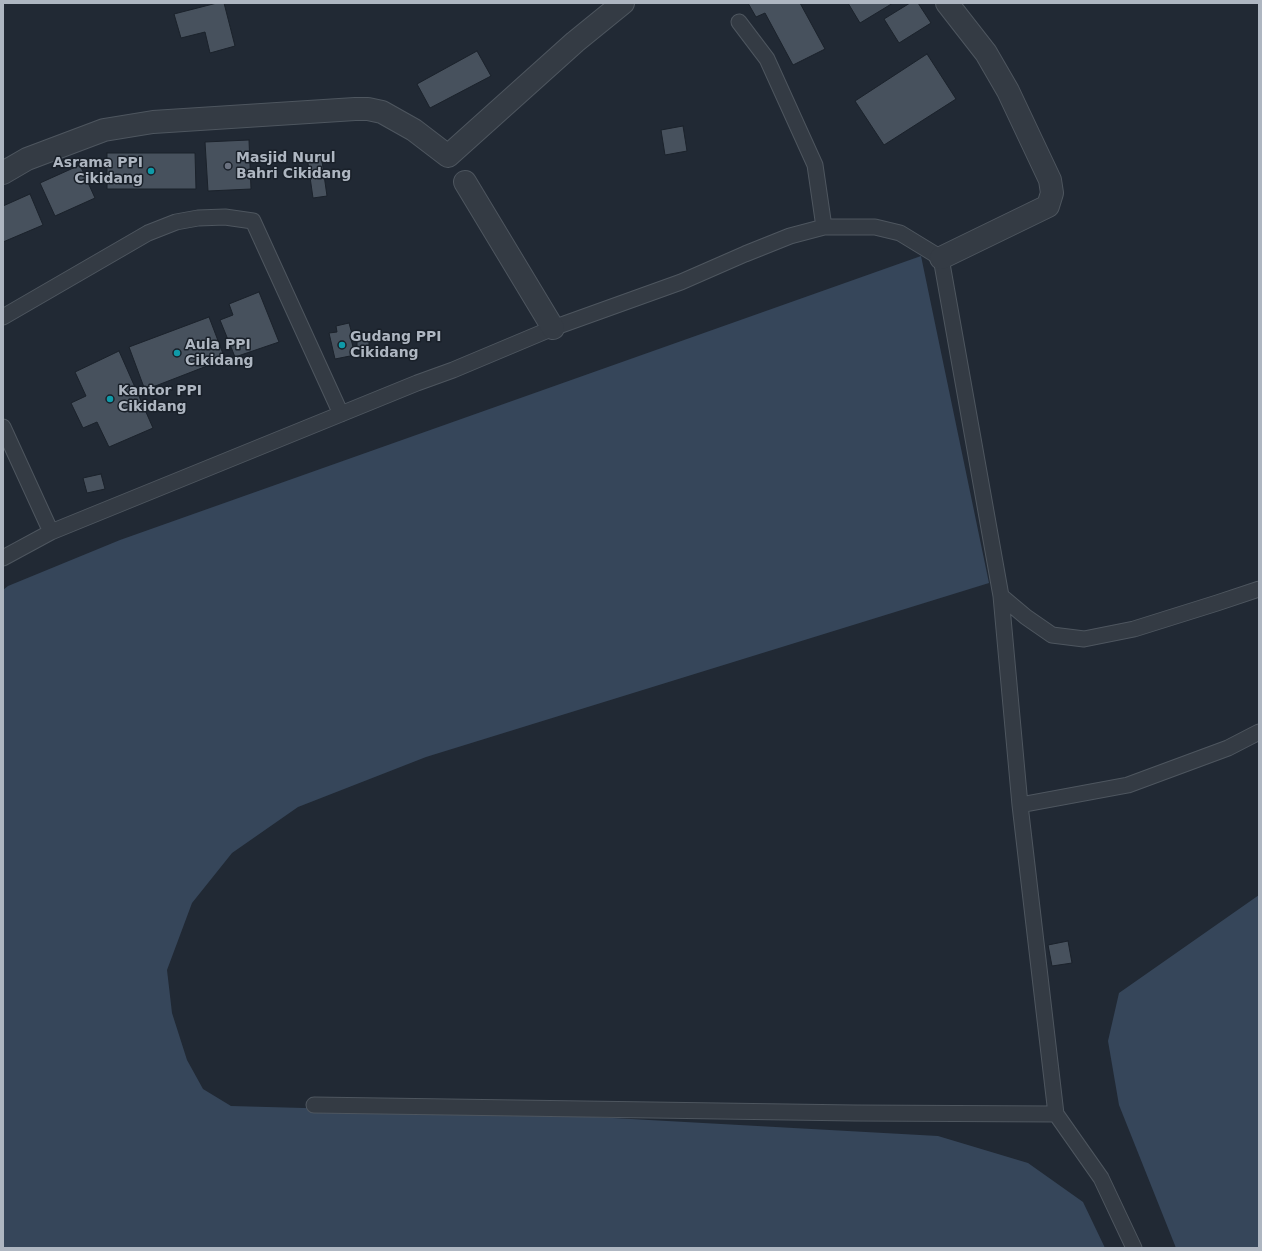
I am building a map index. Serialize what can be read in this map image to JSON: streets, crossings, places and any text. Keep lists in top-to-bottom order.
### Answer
{
  "places": [
    "Masjid Nurul Bahri Cikidang",
    "Asrama PPI Cikidang",
    "Gudang PPI Cikidang",
    "Aula PPI Cikidang",
    "Kantor PPI Cikidang"
  ]
}
